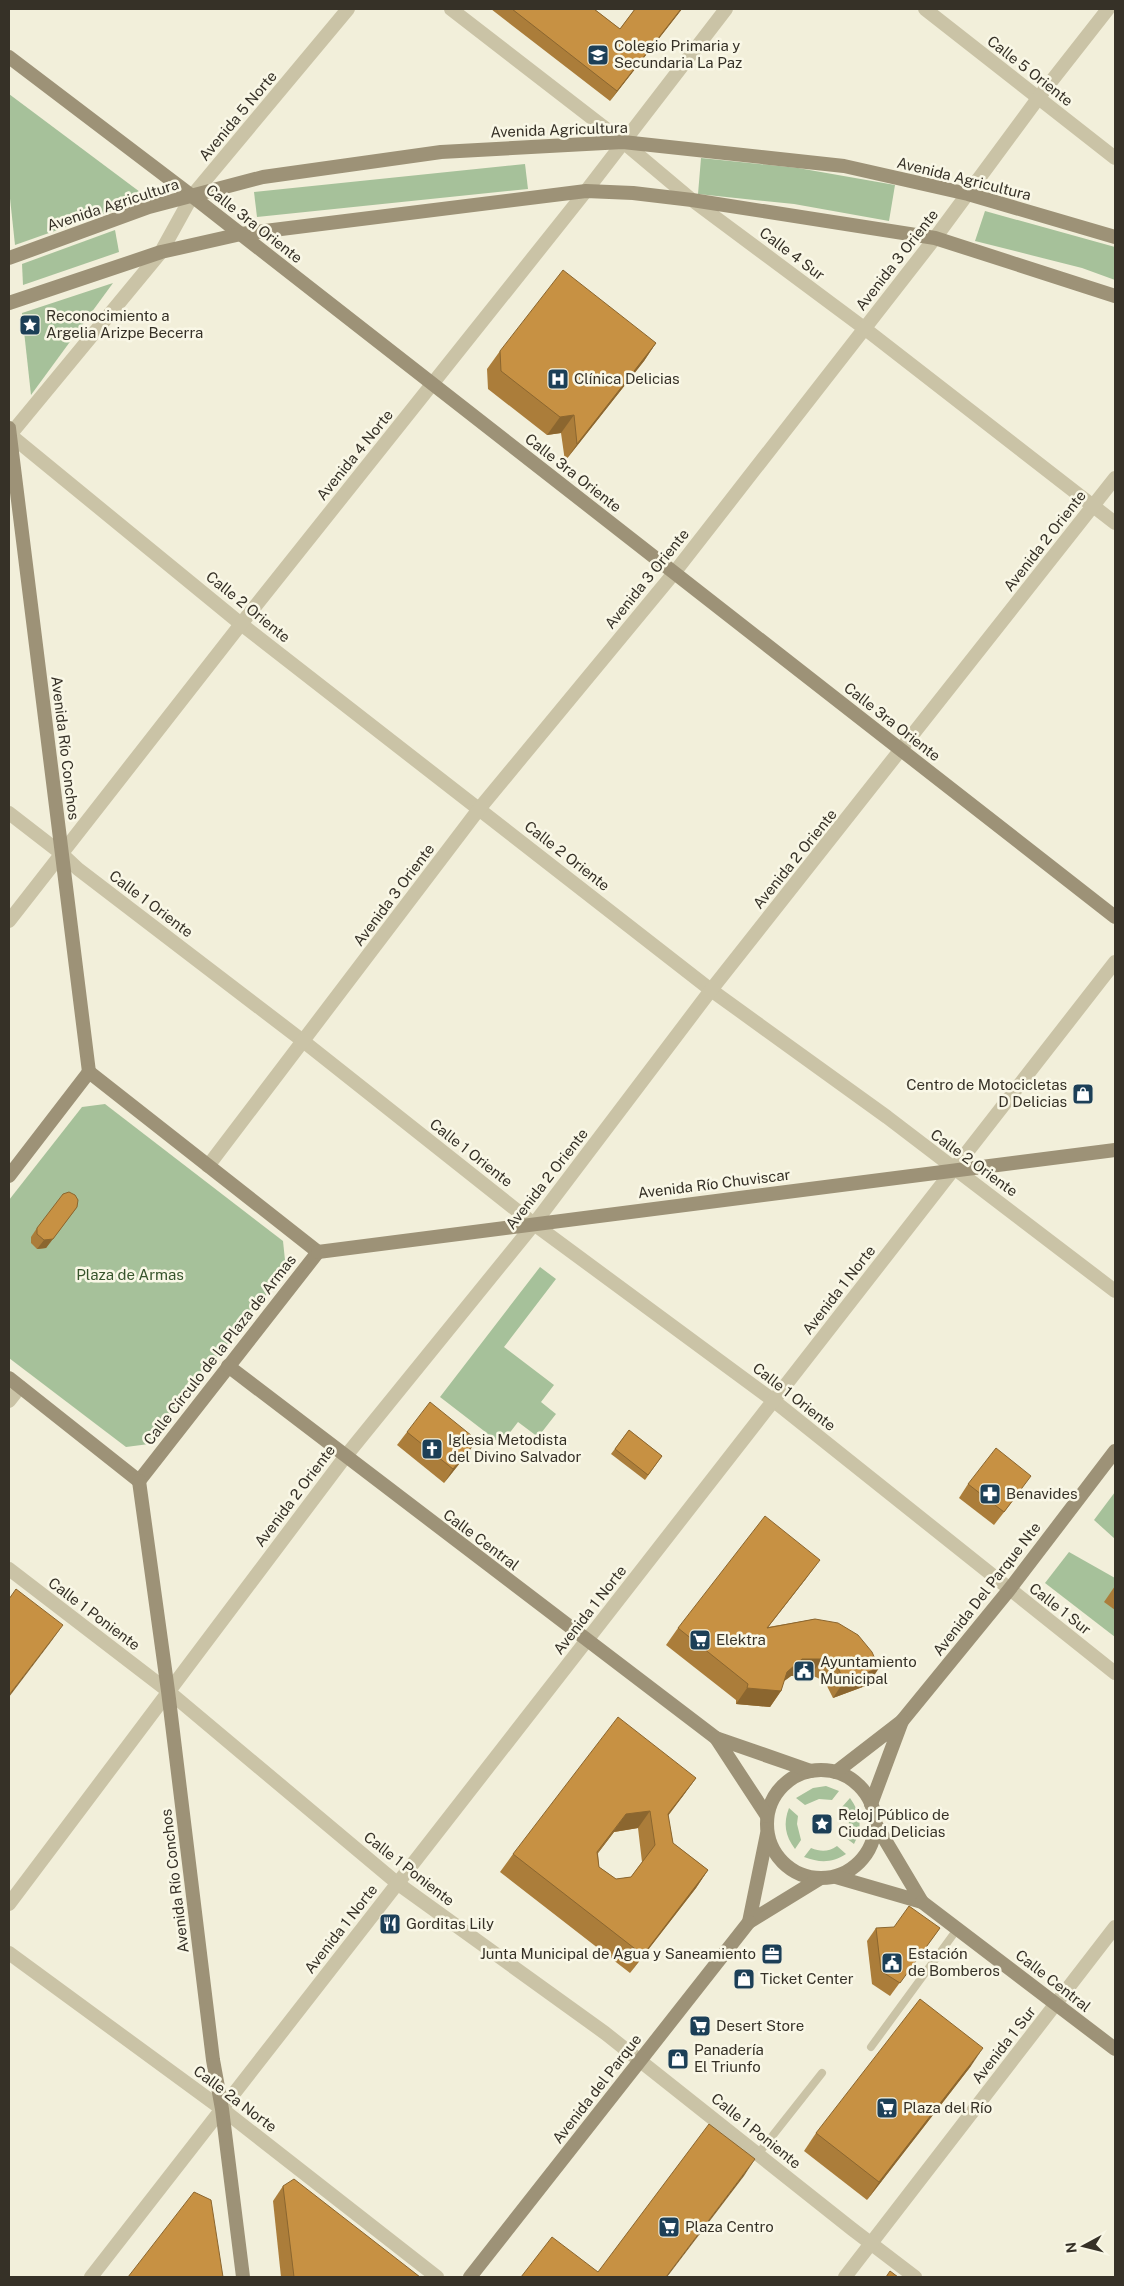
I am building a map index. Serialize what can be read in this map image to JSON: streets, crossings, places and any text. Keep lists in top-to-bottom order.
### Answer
{
  "streets": {
    "main road": [
      "Avenida Agricultura",
      "Calle 3ra Oriente",
      "Avenida Río Conchos",
      "Avenida Río Chuviscar",
      "Calle Círculo de la Plaza de Armas",
      "Calle Central",
      "Avenida Del Parque Nte",
      "Avenida del Parque"
    ],
    "street": [
      "Calle 5 Oriente",
      "Avenida 5 Norte",
      "Calle 4 Sur",
      "Avenida 3 Oriente",
      "Avenida 4 Norte",
      "Avenida 2 Oriente",
      "Calle 2 Oriente",
      "Calle 1 Oriente",
      "Avenida 1 Norte",
      "Calle 1 Sur",
      "Calle 1 Poniente",
      "Avenida 1 Sur",
      "Calle 2a Norte"
    ]
  },
  "crossings": [
    ["Calle 5 Oriente", "Avenida 3 Oriente"],
    ["Avenida 5 Norte", "Avenida Agricultura"],
    ["Avenida 5 Norte", "Calle 3ra Oriente"],
    ["Avenida 5 Norte", "Calle 2 Oriente"],
    ["Avenida 5 Norte", "Avenida Río Conchos"],
    ["Avenida Agricultura", "Calle 3ra Oriente"],
    ["Avenida Agricultura", "Calle 4 Sur"],
    ["Avenida Agricultura", "Avenida 3 Oriente"],
    ["Avenida Agricultura", "Avenida 4 Norte"],
    ["Calle 3ra Oriente", "Avenida 3 Oriente"],
    ["Calle 3ra Oriente", "Avenida 4 Norte"],
    ["Calle 3ra Oriente", "Avenida 2 Oriente"],
    ["Calle 4 Sur", "Avenida 3 Oriente"],
    ["Calle 4 Sur", "Avenida 4 Norte"],
    ["Calle 4 Sur", "Avenida 2 Oriente"],
    ["Avenida 3 Oriente", "Calle 2 Oriente"],
    ["Avenida 3 Oriente", "Calle 1 Oriente"],
    ["Avenida 3 Oriente", "Calle Círculo de la Plaza de Armas"],
    ["Avenida 4 Norte", "Calle 2 Oriente"],
    ["Avenida 4 Norte", "Avenida Río Conchos"],
    ["Avenida 4 Norte", "Calle 1 Oriente"],
    ["Avenida 2 Oriente", "Calle 2 Oriente"],
    ["Avenida 2 Oriente", "Avenida Río Conchos"],
    ["Avenida 2 Oriente", "Calle 1 Oriente"],
    ["Avenida 2 Oriente", "Avenida Río Chuviscar"],
    ["Avenida 2 Oriente", "Calle Central"],
    ["Avenida 2 Oriente", "Calle 1 Poniente"],
    ["Calle 2 Oriente", "Avenida Río Conchos"],
    ["Calle 2 Oriente", "Avenida Río Chuviscar"],
    ["Calle 2 Oriente", "Avenida 1 Norte"],
    ["Avenida Río Conchos", "Calle 1 Oriente"],
    ["Avenida Río Conchos", "Avenida 1 Norte"],
    ["Avenida Río Conchos", "Calle Círculo de la Plaza de Armas"],
    ["Avenida Río Conchos", "Calle 1 Poniente"],
    ["Avenida Río Conchos", "Calle 2a Norte"],
    ["Calle 1 Oriente", "Avenida Río Chuviscar"],
    ["Calle 1 Oriente", "Avenida 1 Norte"],
    ["Calle 1 Oriente", "Avenida Del Parque Nte"],
    ["Calle 1 Oriente", "Calle 1 Sur"],
    ["Avenida Río Chuviscar", "Avenida 1 Norte"],
    ["Avenida Río Chuviscar", "Calle Círculo de la Plaza de Armas"],
    ["Avenida 1 Norte", "Calle Central"],
    ["Avenida 1 Norte", "Calle 1 Poniente"],
    ["Avenida 1 Norte", "Calle 2a Norte"],
    ["Calle Círculo de la Plaza de Armas", "Calle Central"],
    ["Calle Central", "Avenida 1 Sur"],
    ["Avenida Del Parque Nte", "Calle 1 Sur"],
    ["Calle 1 Poniente", "Avenida 1 Sur"],
    ["Calle 1 Poniente", "Avenida del Parque"]
  ],
  "parks": ["Plaza de Armas"],
  "places": {
    "school or university": ["Colegio Primaria y Secundaria La Paz"],
    "place": ["Reconocimiento a Argelia Arizpe Becerra", "Reloj Público de Ciudad Delicias"],
    "hospital": ["Clínica Delicias"],
    "shop": ["Centro de Motocicletas D Delicias", "Ticket Center", "Panadería El Triunfo"],
    "church": ["Iglesia Metodista del Divino Salvador"],
    "pharmacy": ["Benavides"],
    "supermarket": [
      "Elektra",
      "Desert Store",
      "Plaza del Río",
      "Plaza Centro"
    ],
    "public building": ["Ayuntamiento Municipal", "Estación de Bomberos"],
    "restaurant": ["Gorditas Lily"],
    "office": ["Junta Municipal de Agua y Saneamiento"]
  },
  "north": "left"
}
